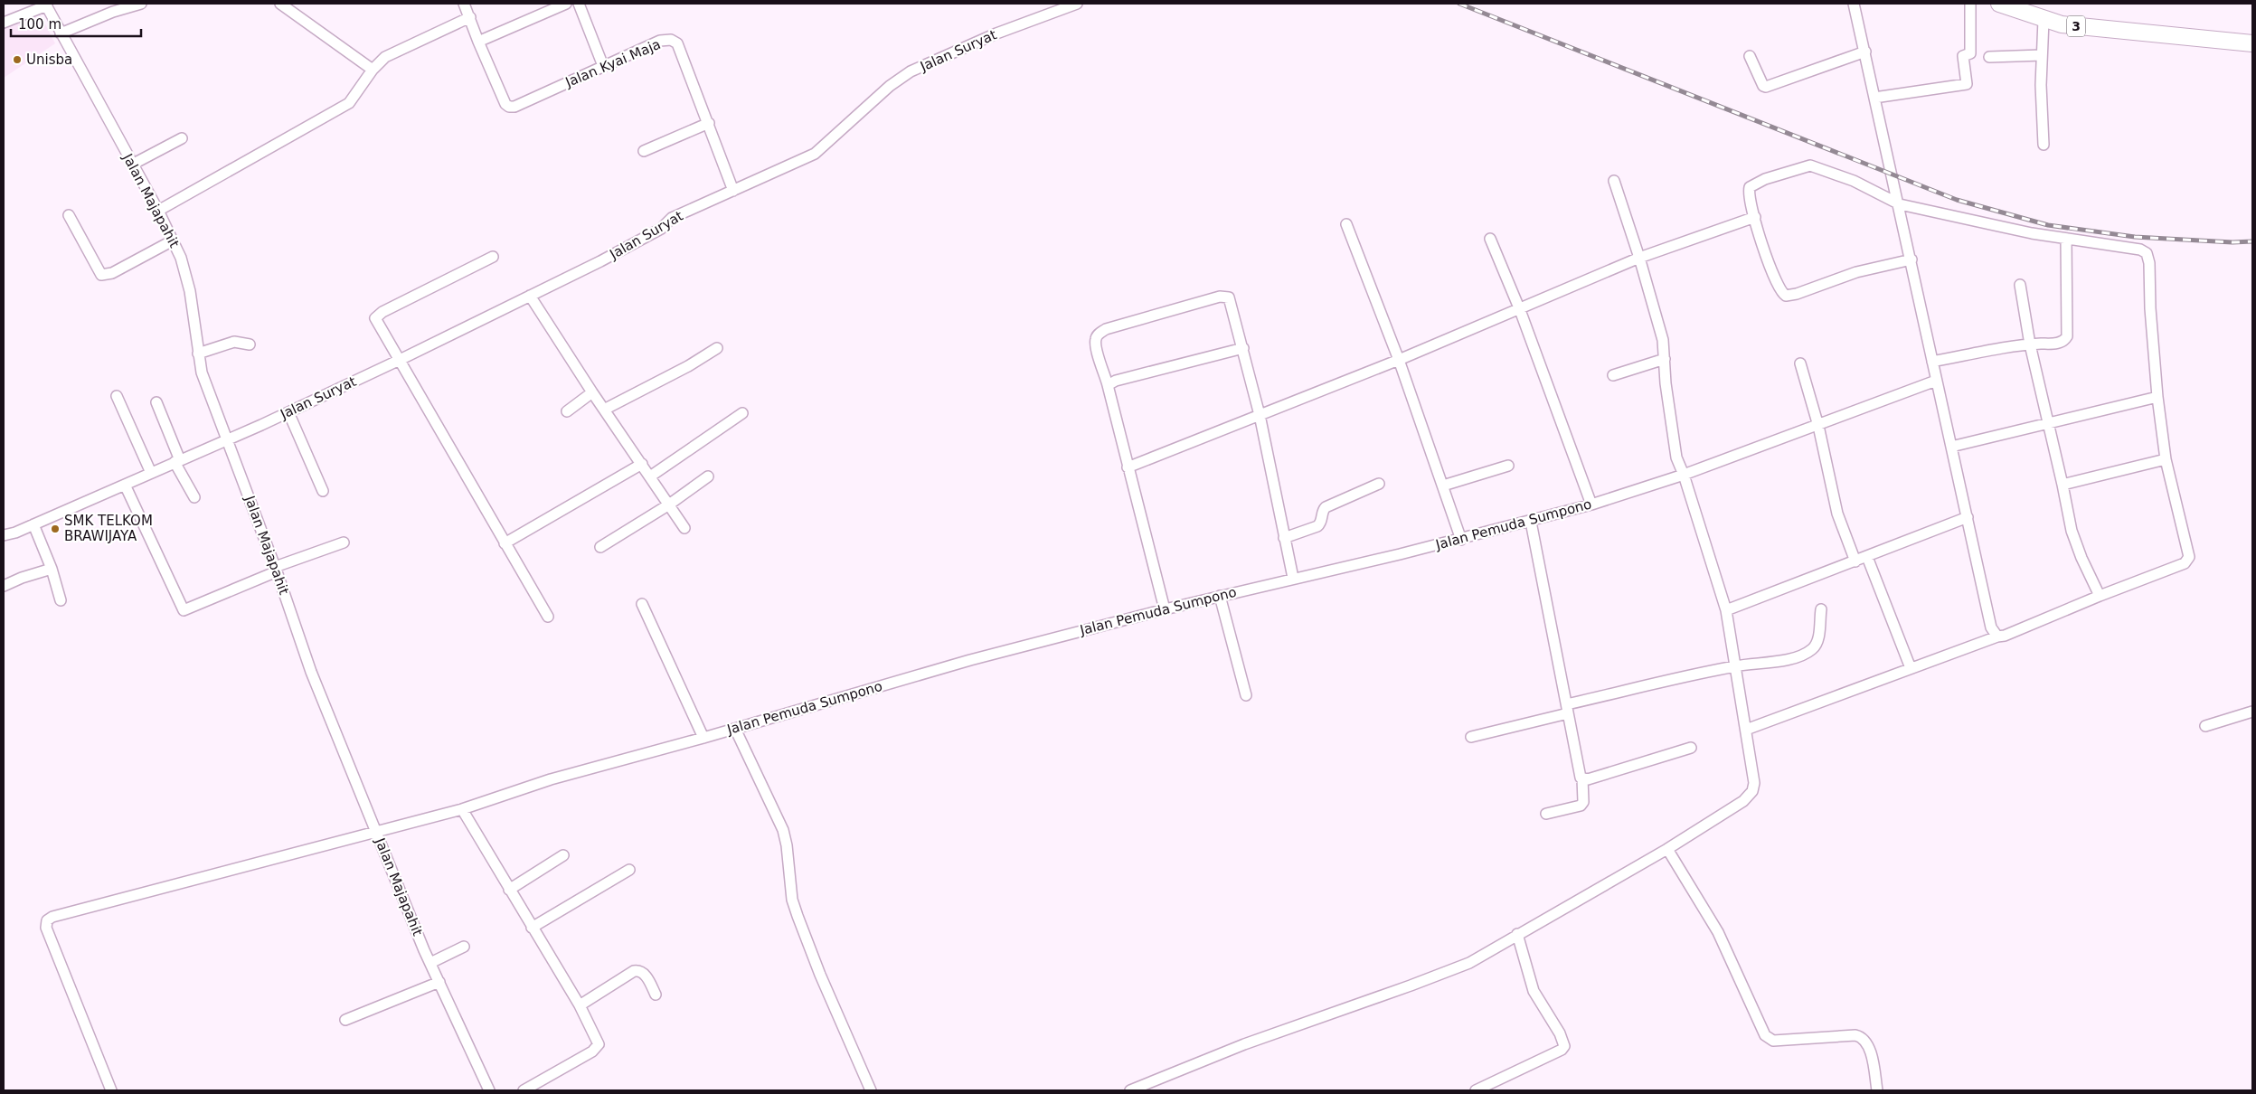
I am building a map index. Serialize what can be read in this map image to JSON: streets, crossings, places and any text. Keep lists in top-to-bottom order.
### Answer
{
  "streets": {
    "highway": ["3"],
    "street": [
      "Jalan Suryat",
      "Jalan Kyai Maja",
      "Jalan Majapahit",
      "Jalan Pemuda Sumpono"
    ]
  },
  "crossings": [
    ["Jalan Suryat", "Jalan Kyai Maja"],
    ["Jalan Suryat", "Jalan Majapahit"],
    ["Jalan Majapahit", "Jalan Pemuda Sumpono"]
  ],
  "places": ["Unisba", "SMK TELKOM BRAWIJAYA"],
  "scale_bar": "100 m"
}
